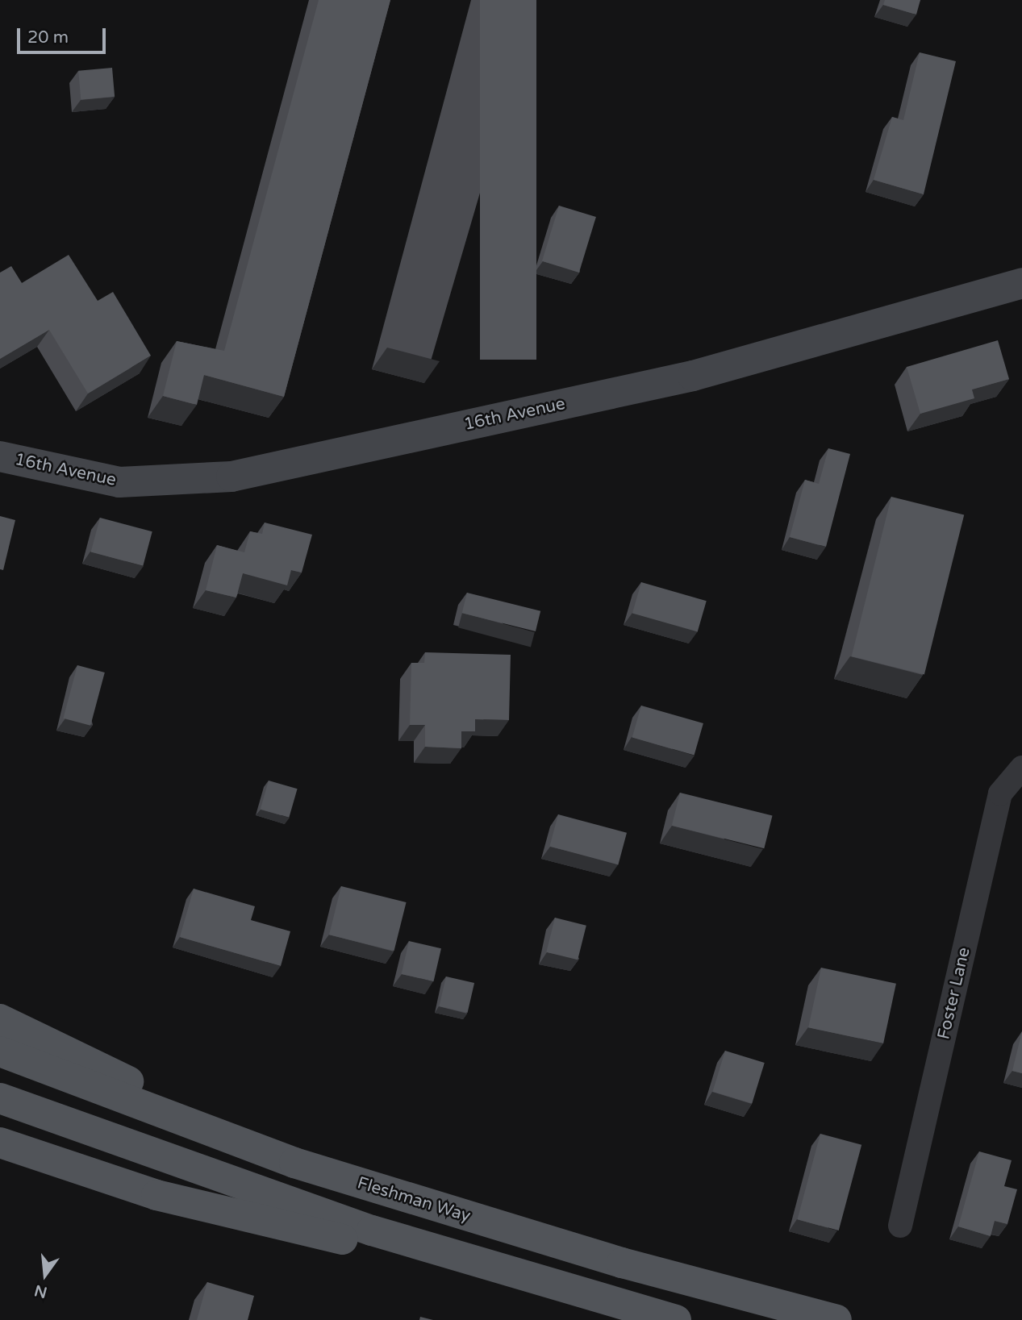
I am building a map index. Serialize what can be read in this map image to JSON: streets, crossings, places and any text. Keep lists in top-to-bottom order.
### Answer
{
  "streets": {
    "main road": ["Fleshman Way"],
    "street": ["16th Avenue", "Foster Lane"]
  },
  "scale_bar": "20 m",
  "north": "bottom"
}
